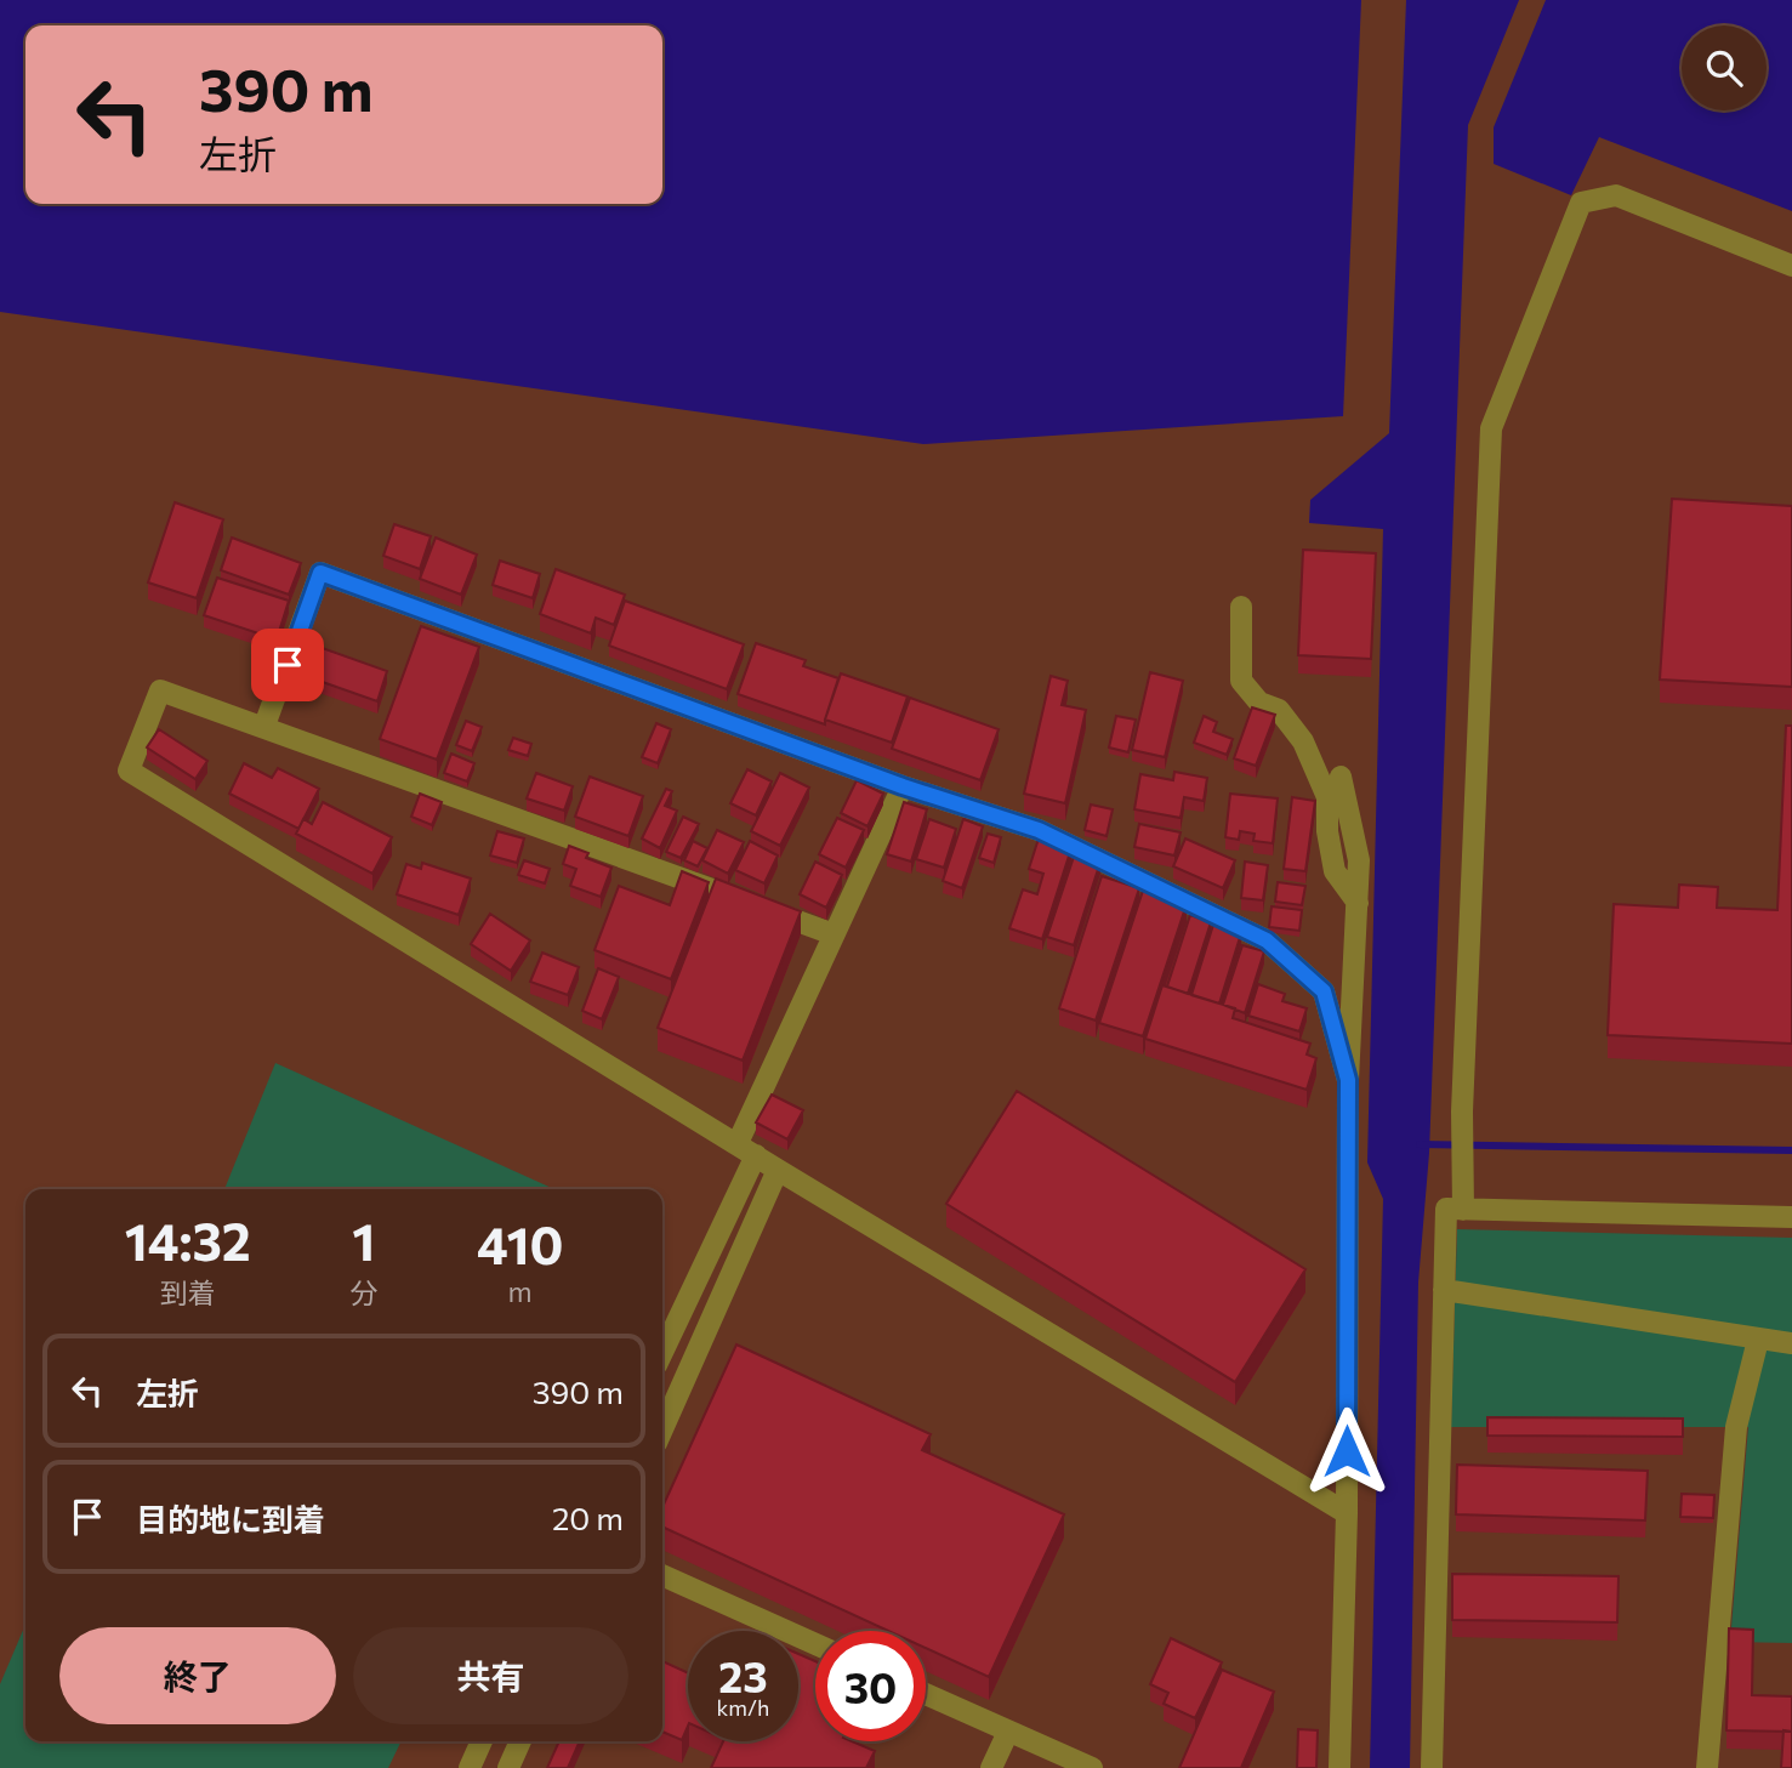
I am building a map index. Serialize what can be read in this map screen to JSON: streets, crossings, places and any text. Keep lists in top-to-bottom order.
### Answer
{
  "page": {
    "turn": ["390 m", "左折"],
    "eta": [
      "14:32",
      "到着",
      "1",
      "分",
      "410",
      "m"
    ],
    "list": [
      {
        "name": "左折",
        "value": "390 m"
      },
      {
        "name": "目的地に到着",
        "value": "20 m"
      }
    ],
    "buttons": ["終了", "共有"],
    "speed": "23 km/h",
    "limit": "30"
  }
}
